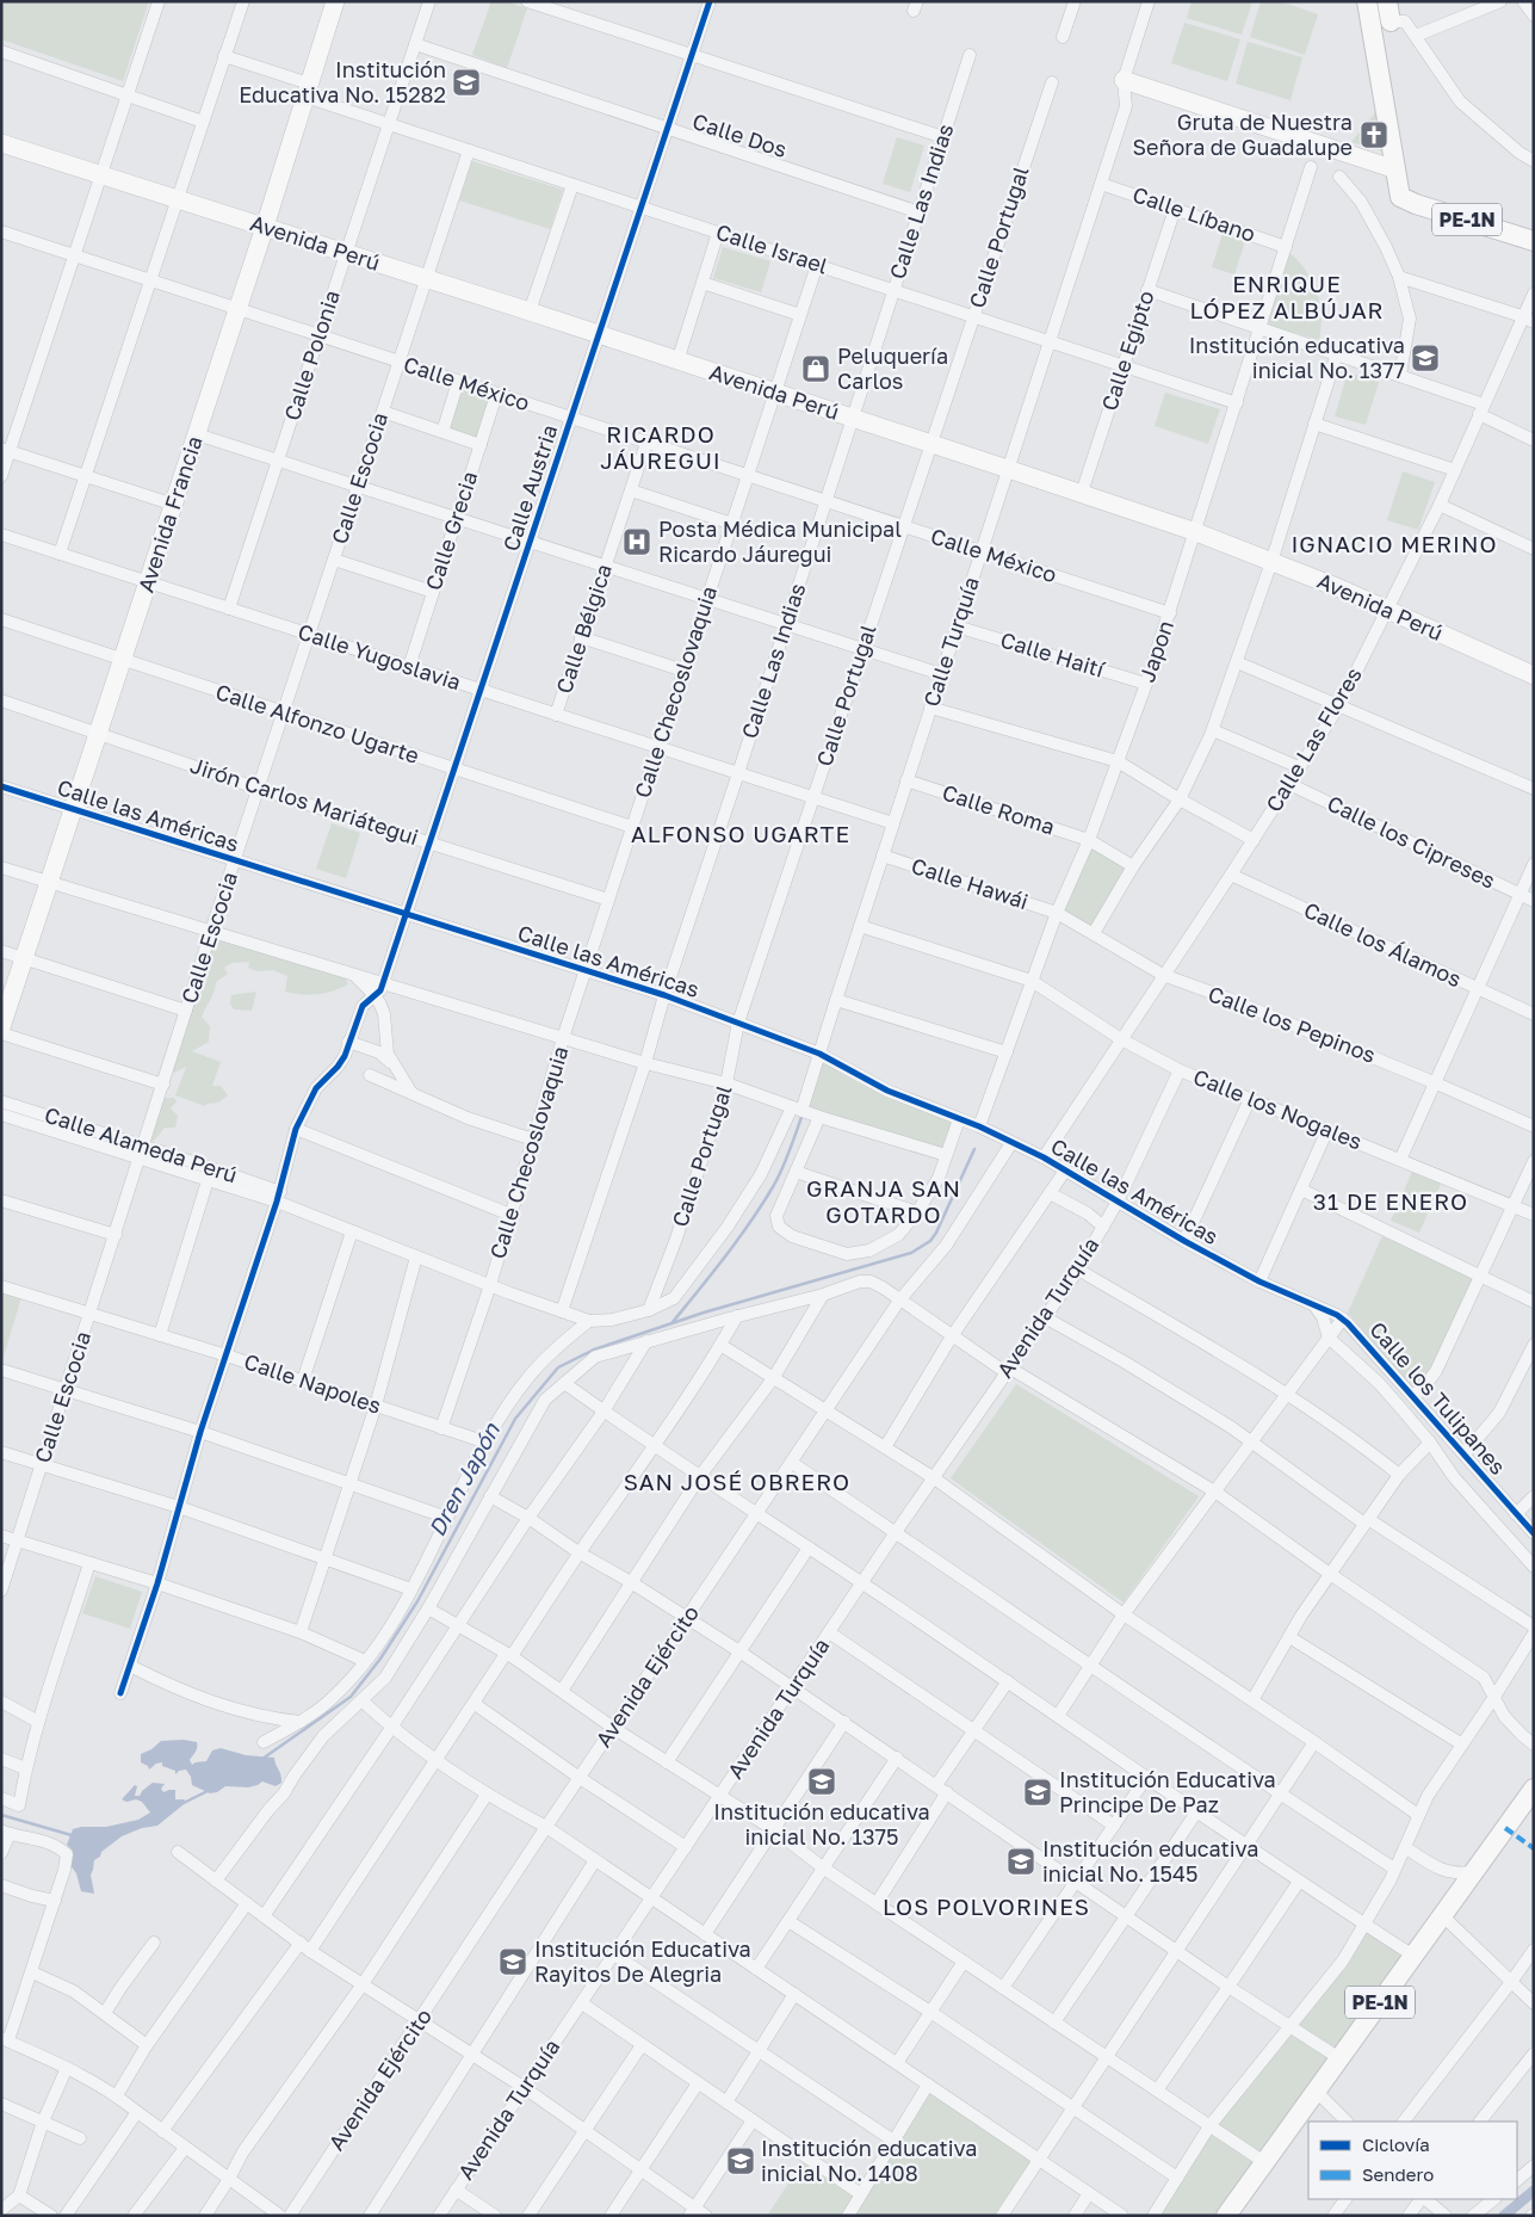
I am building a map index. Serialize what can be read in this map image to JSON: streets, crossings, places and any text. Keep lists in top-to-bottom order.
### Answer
{
  "streets": {
    "main road": ["PE-1N"],
    "street": [
      "Calle Dos",
      "Calle Las Indias",
      "Calle Líbano",
      "Calle Portugal",
      "Avenida Perú",
      "Calle Israel",
      "Calle Egipto",
      "Calle Polonia",
      "Calle México",
      "Calle Escocia",
      "Calle Austria",
      "Avenida Francia",
      "Calle Grecia",
      "Calle Bélgica",
      "Calle Turquía",
      "Japon",
      "Calle Haití",
      "Calle Yugoslavia",
      "Calle Checoslovaquia",
      "Calle Alfonzo Ugarte",
      "Calle Las Flores",
      "Jirón Carlos Mariátegui",
      "Calle Roma",
      "Calle las Américas",
      "Calle los Cipreses",
      "Calle Hawái",
      "Calle los Álamos",
      "Calle los Pepinos",
      "Calle los Nogales",
      "Calle Alameda Perú",
      "Avenida Turquía",
      "Calle Napoles",
      "Calle los Tulipanes",
      "Avenida Ejército"
    ]
  },
  "crossings": [
    ["Calle Dos", "Calle Las Indias"],
    ["Calle Dos", "Calle Polonia"],
    ["Calle Dos", "Calle Austria"],
    ["Calle Las Indias", "Avenida Perú"],
    ["Calle Las Indias", "Calle Israel"],
    ["Calle Las Indias", "Calle México"],
    ["Calle Las Indias", "Calle Yugoslavia"],
    ["Calle Las Indias", "Calle las Américas"],
    ["Calle Las Indias", "Calle Alameda Perú"],
    ["Calle Líbano", "Calle Egipto"],
    ["Calle Líbano", "Calle Turquía"],
    ["Calle Líbano", "Japon"],
    ["Calle Portugal", "Avenida Perú"],
    ["Calle Portugal", "Calle Israel"],
    ["Calle Portugal", "Calle México"],
    ["Calle Portugal", "Calle Turquía"],
    ["Calle Portugal", "Calle Yugoslavia"],
    ["Calle Portugal", "Calle las Américas"],
    ["Avenida Perú", "Calle Egipto"],
    ["Avenida Perú", "Calle Polonia"],
    ["Avenida Perú", "Calle Escocia"],
    ["Avenida Perú", "Calle Austria"],
    ["Avenida Perú", "Avenida Francia"],
    ["Avenida Perú", "Calle Turquía"],
    ["Avenida Perú", "Japon"],
    ["Avenida Perú", "Calle Checoslovaquia"],
    ["Avenida Perú", "Calle Las Flores"],
    ["Calle Israel", "Calle Egipto"],
    ["Calle Israel", "Calle Polonia"],
    ["Calle Israel", "Calle Escocia"],
    ["Calle Israel", "Calle Austria"],
    ["Calle Israel", "Avenida Francia"],
    ["Calle Israel", "Calle Turquía"],
    ["Calle Israel", "Japon"],
    ["Calle Israel", "Calle Checoslovaquia"],
    ["Calle Polonia", "Calle México"],
    ["Calle Polonia", "Calle Yugoslavia"],
    ["Calle México", "Calle Escocia"],
    ["Calle México", "Calle Austria"],
    ["Calle México", "Avenida Francia"],
    ["Calle México", "Calle Grecia"],
    ["Calle México", "Calle Bélgica"],
    ["Calle México", "Calle Turquía"],
    ["Calle México", "Japon"],
    ["Calle México", "Calle Checoslovaquia"],
    ["Calle Escocia", "Calle Yugoslavia"],
    ["Calle Escocia", "Calle Alfonzo Ugarte"],
    ["Calle Escocia", "Jirón Carlos Mariátegui"],
    ["Calle Escocia", "Calle las Américas"],
    ["Calle Escocia", "Calle Alameda Perú"],
    ["Calle Escocia", "Calle Napoles"],
    ["Calle Austria", "Calle Yugoslavia"],
    ["Calle Austria", "Calle Alfonzo Ugarte"],
    ["Calle Austria", "Jirón Carlos Mariátegui"],
    ["Calle Austria", "Calle las Américas"],
    ["Calle Austria", "Calle Alameda Perú"],
    ["Calle Austria", "Calle Napoles"],
    ["Avenida Francia", "Calle Yugoslavia"],
    ["Avenida Francia", "Calle Alfonzo Ugarte"],
    ["Avenida Francia", "Jirón Carlos Mariátegui"],
    ["Avenida Francia", "Calle las Américas"],
    ["Calle Grecia", "Calle Yugoslavia"],
    ["Calle Bélgica", "Calle Yugoslavia"],
    ["Calle Turquía", "Calle Haití"],
    ["Calle Turquía", "Calle Yugoslavia"],
    ["Calle Turquía", "Calle Roma"],
    ["Calle Turquía", "Calle las Américas"],
    ["Calle Turquía", "Calle Hawái"],
    ["Calle Turquía", "Calle los Nogales"],
    ["Calle Turquía", "Calle Alameda Perú"],
    ["Japon", "Calle Haití"],
    ["Japon", "Calle Roma"],
    ["Japon", "Calle las Américas"],
    ["Japon", "Calle Hawái"],
    ["Japon", "Calle los Pepinos"],
    ["Japon", "Calle los Nogales"],
    ["Calle Yugoslavia", "Calle Checoslovaquia"],
    ["Calle Checoslovaquia", "Calle Alfonzo Ugarte"],
    ["Calle Checoslovaquia", "Jirón Carlos Mariátegui"],
    ["Calle Checoslovaquia", "Calle las Américas"],
    ["Calle Checoslovaquia", "Calle Alameda Perú"],
    ["Calle Checoslovaquia", "Calle Napoles"],
    ["Calle Las Flores", "Calle las Américas"],
    ["Calle Las Flores", "Calle los Cipreses"],
    ["Calle Las Flores", "Calle los Álamos"],
    ["Calle Las Flores", "Calle los Pepinos"],
    ["Calle Las Flores", "Calle los Nogales"],
    ["Calle las Américas", "Avenida Turquía"],
    ["Calle las Américas", "Calle los Tulipanes"],
    ["Calle las Américas", "Avenida Ejército"],
    ["Calle Hawái", "Calle los Pepinos"],
    ["Calle los Nogales", "Avenida Turquía"]
  ],
  "districts": [
    "ENRIQUE LÓPEZ ALBÚJAR",
    "RICARDO JÁUREGUI",
    "IGNACIO MERINO",
    "ALFONSO UGARTE",
    "GRANJA SAN GOTARDO",
    "31 DE ENERO",
    "SAN JOSÉ OBRERO",
    "LOS POLVORINES"
  ],
  "water": ["Dren Japón"],
  "places": {
    "school or university": [
      "Institución Educativa No. 15282",
      "Institución educativa inicial No. 1377",
      "Institución educativa inicial No. 1375",
      "Institución Educativa Principe De Paz",
      "Institución educativa inicial No. 1545",
      "Institución Educativa Rayitos De Alegria",
      "Institución educativa inicial No. 1408"
    ],
    "church": ["Gruta de Nuestra Señora de Guadalupe"],
    "shop": ["Peluquería Carlos"],
    "hospital": ["Posta Médica Municipal Ricardo Jáuregui"]
  },
  "legend": ["Ciclovía", "Sendero"]
}
